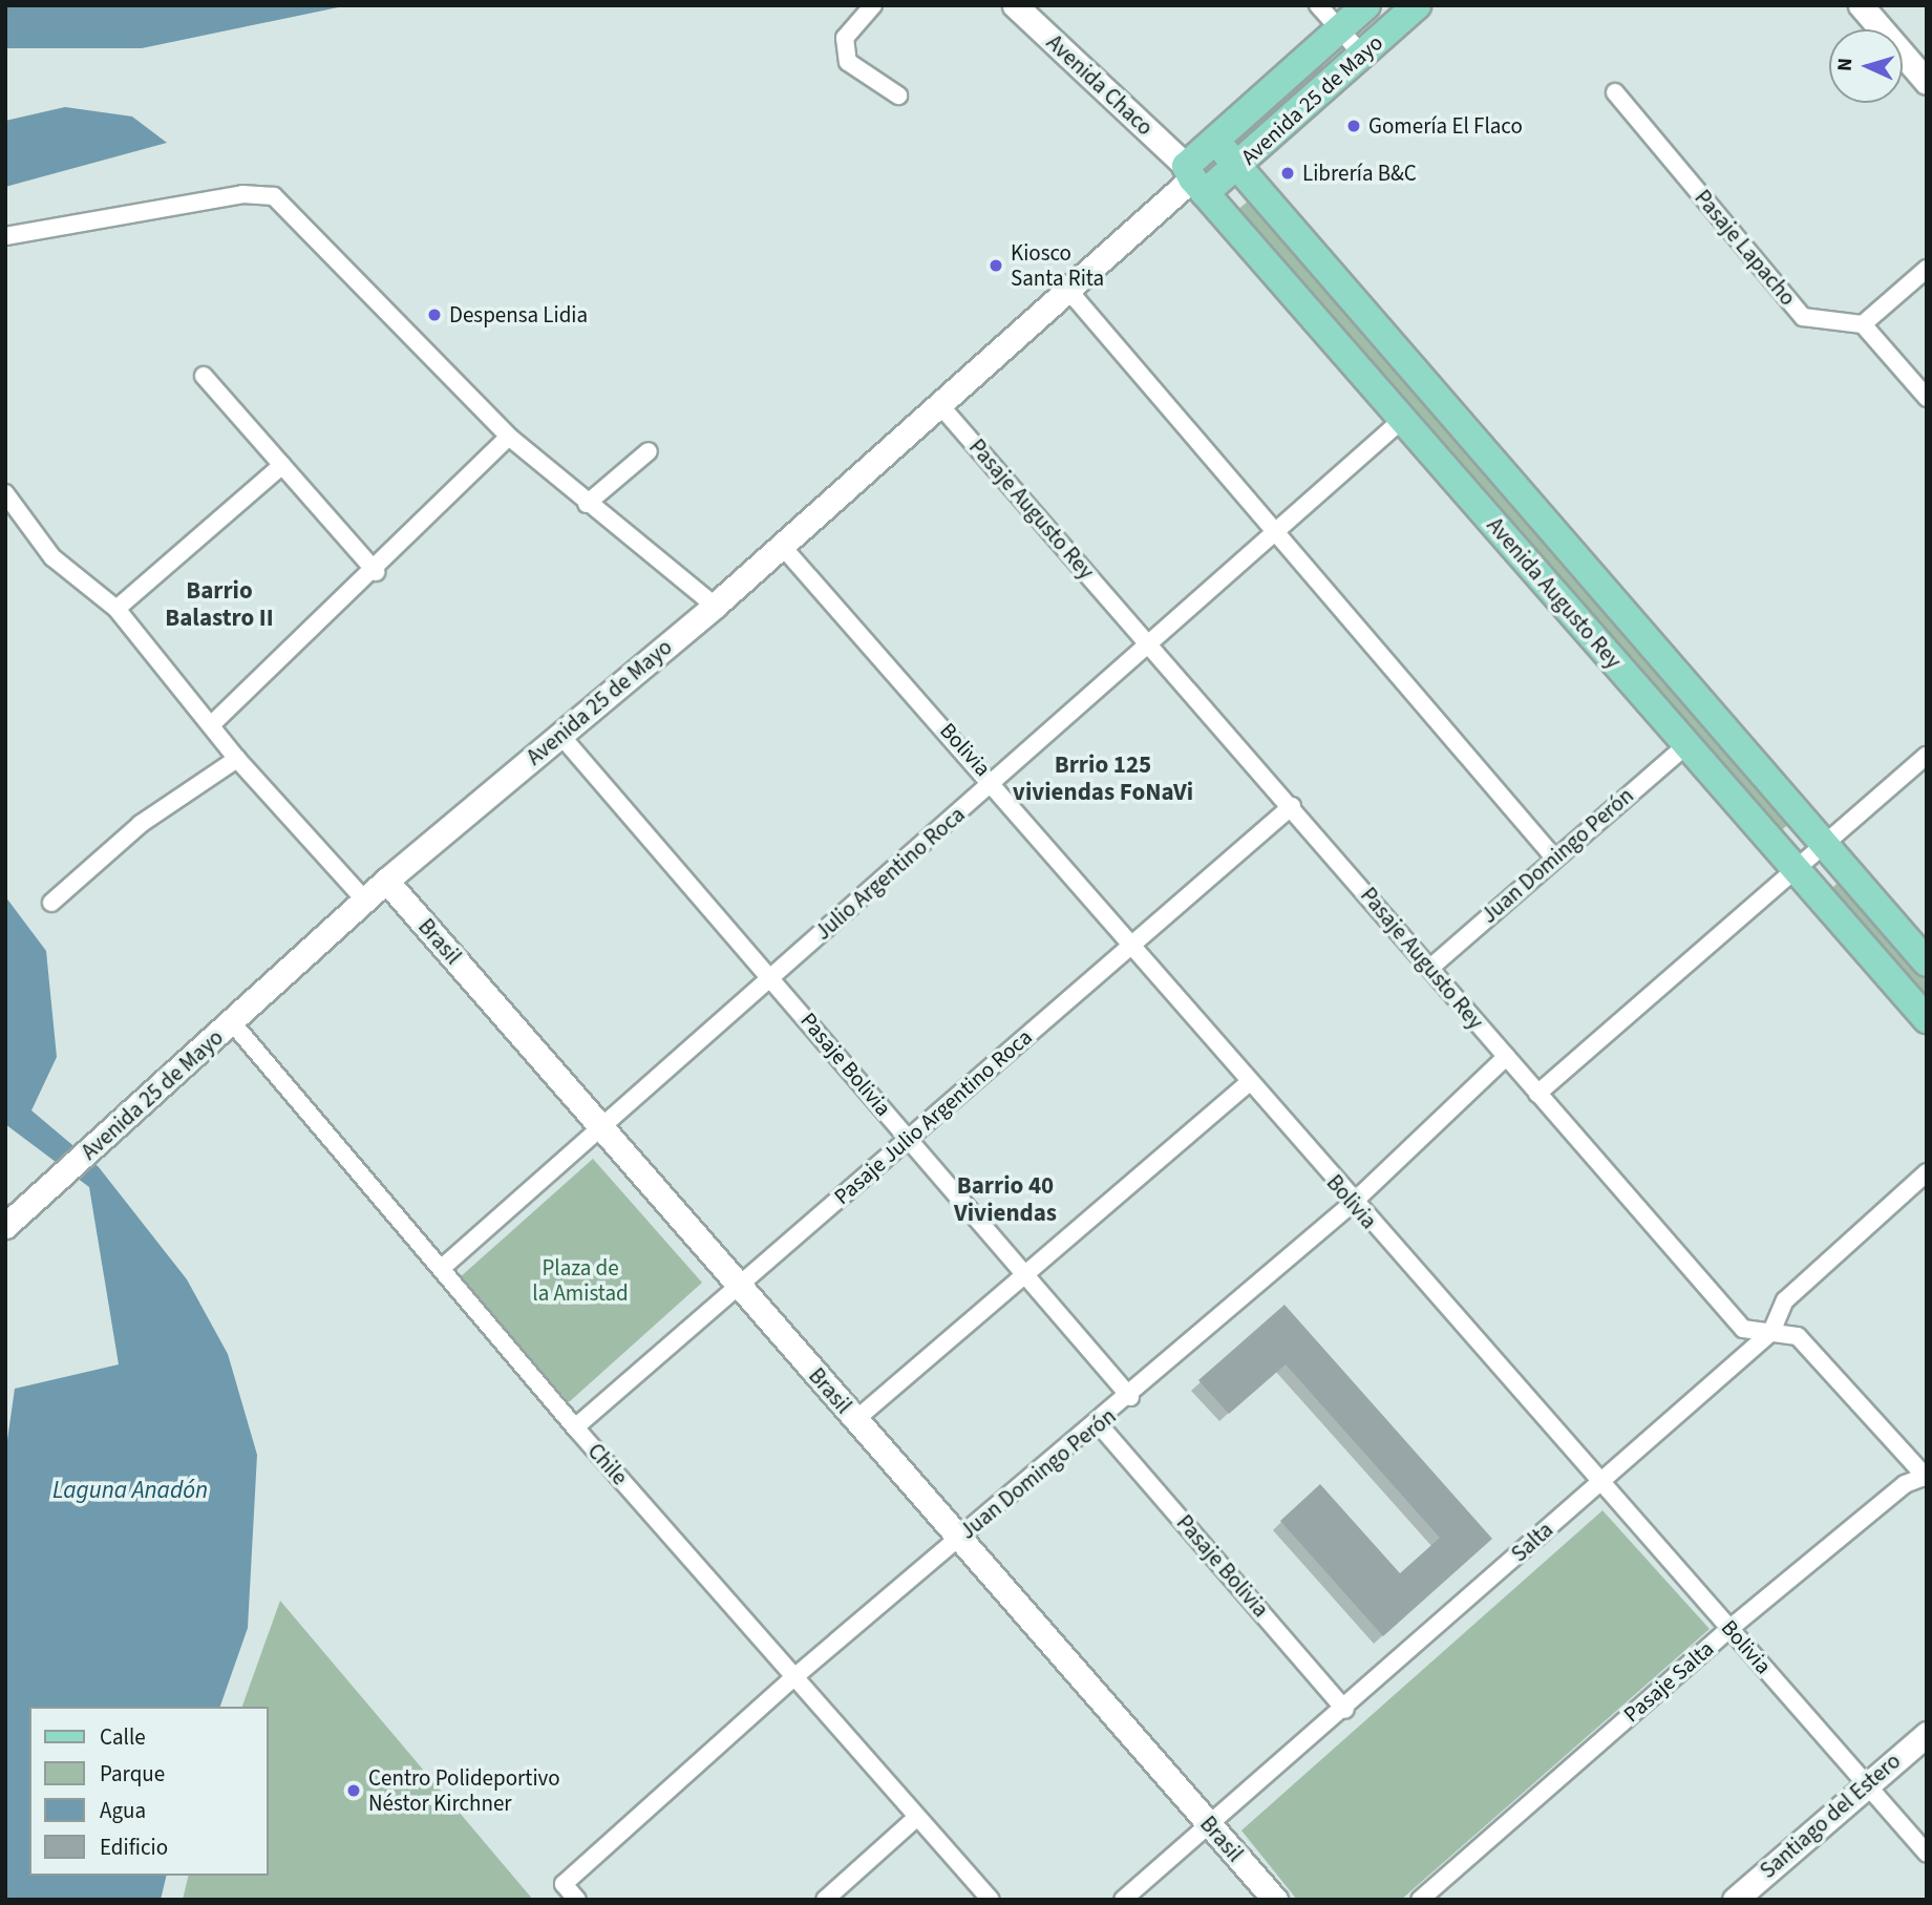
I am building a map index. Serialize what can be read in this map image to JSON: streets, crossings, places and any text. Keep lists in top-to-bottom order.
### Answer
{
  "streets": {
    "main road": ["Avenida 25 de Mayo", "Avenida Augusto Rey"],
    "street": [
      "Avenida Chaco",
      "Pasaje Lapacho",
      "Pasaje Augusto Rey",
      "Bolivia",
      "Juan Domingo Perón",
      "Julio Argentino Roca",
      "Brasil",
      "Pasaje Bolivia",
      "Pasaje Julio Argentino Roca",
      "Chile",
      "Salta",
      "Pasaje Salta",
      "Santiago del Estero"
    ]
  },
  "crossings": [
    ["Avenida Chaco", "Avenida 25 de Mayo"],
    ["Avenida Chaco", "Avenida Augusto Rey"],
    ["Avenida 25 de Mayo", "Pasaje Augusto Rey"],
    ["Avenida 25 de Mayo", "Avenida Augusto Rey"],
    ["Avenida 25 de Mayo", "Bolivia"],
    ["Avenida 25 de Mayo", "Brasil"],
    ["Avenida 25 de Mayo", "Pasaje Bolivia"],
    ["Avenida 25 de Mayo", "Chile"],
    ["Pasaje Augusto Rey", "Juan Domingo Perón"],
    ["Pasaje Augusto Rey", "Julio Argentino Roca"],
    ["Pasaje Augusto Rey", "Pasaje Julio Argentino Roca"],
    ["Pasaje Augusto Rey", "Salta"],
    ["Pasaje Augusto Rey", "Pasaje Salta"],
    ["Avenida Augusto Rey", "Juan Domingo Perón"],
    ["Avenida Augusto Rey", "Julio Argentino Roca"],
    ["Bolivia", "Juan Domingo Perón"],
    ["Bolivia", "Julio Argentino Roca"],
    ["Bolivia", "Pasaje Julio Argentino Roca"],
    ["Bolivia", "Salta"],
    ["Bolivia", "Pasaje Salta"],
    ["Bolivia", "Santiago del Estero"],
    ["Juan Domingo Perón", "Brasil"],
    ["Juan Domingo Perón", "Pasaje Bolivia"],
    ["Juan Domingo Perón", "Chile"],
    ["Julio Argentino Roca", "Brasil"],
    ["Julio Argentino Roca", "Pasaje Bolivia"],
    ["Julio Argentino Roca", "Chile"],
    ["Brasil", "Pasaje Julio Argentino Roca"],
    ["Brasil", "Salta"],
    ["Pasaje Bolivia", "Pasaje Julio Argentino Roca"],
    ["Pasaje Bolivia", "Salta"],
    ["Pasaje Julio Argentino Roca", "Chile"]
  ],
  "districts": ["Barrio Balastro II", "Brrio 125 viviendas FoNaVi", "Barrio 40 Viviendas"],
  "water": ["Laguna Anadón"],
  "parks": ["Plaza de la Amistad"],
  "places": [
    "Gomería El Flaco",
    "Librería B&C",
    "Kiosco Santa Rita",
    "Despensa Lidia",
    "Centro Polideportivo Néstor Kirchner"
  ],
  "legend": [
    "Calle",
    "Parque",
    "Agua",
    "Edificio"
  ],
  "north": "left"
}
